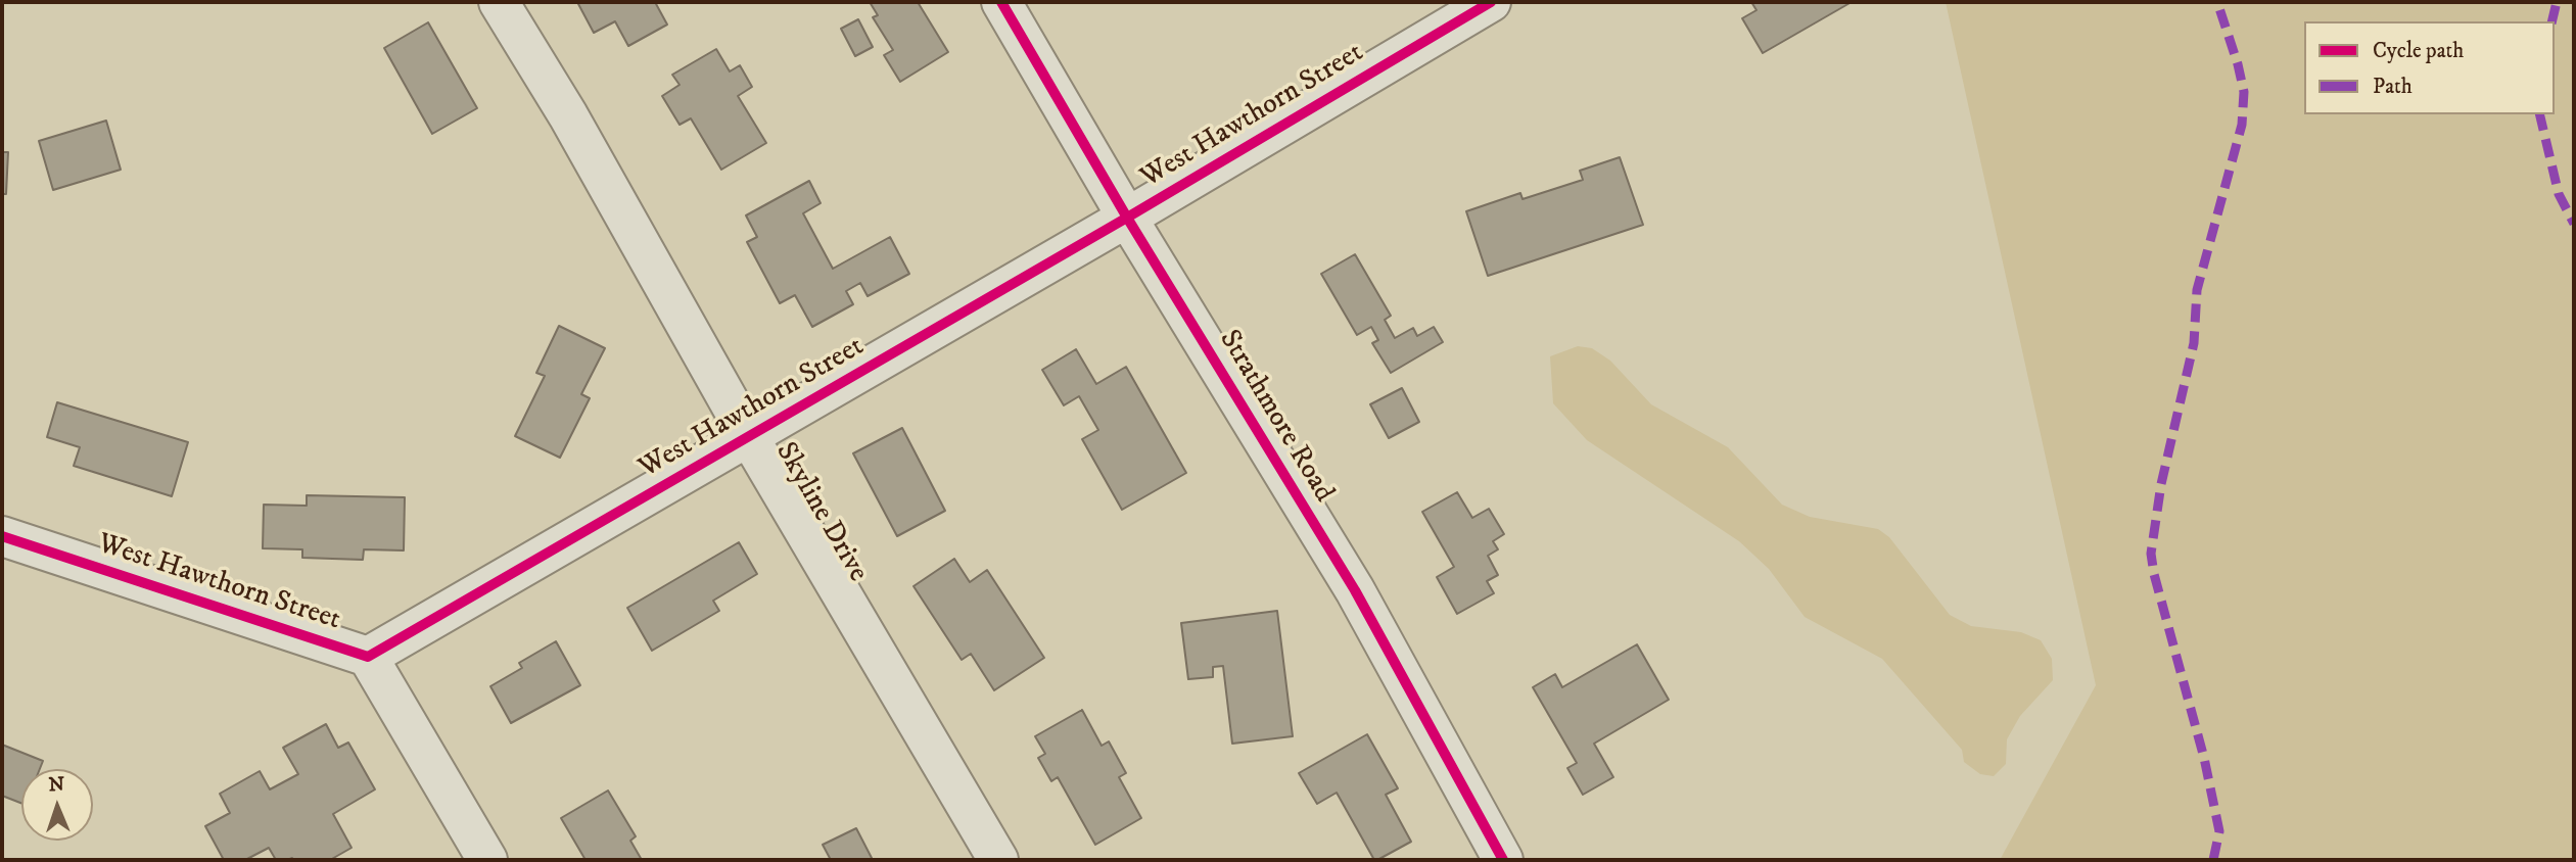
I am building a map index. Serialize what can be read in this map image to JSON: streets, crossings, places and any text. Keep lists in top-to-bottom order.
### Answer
{
  "streets": {
    "street": ["West Hawthorn Street", "Strathmore Road", "Skyline Drive"]
  },
  "crossings": [
    ["West Hawthorn Street", "Strathmore Road"],
    ["West Hawthorn Street", "Skyline Drive"]
  ],
  "legend": ["Cycle path", "Path"],
  "north": "top"
}
